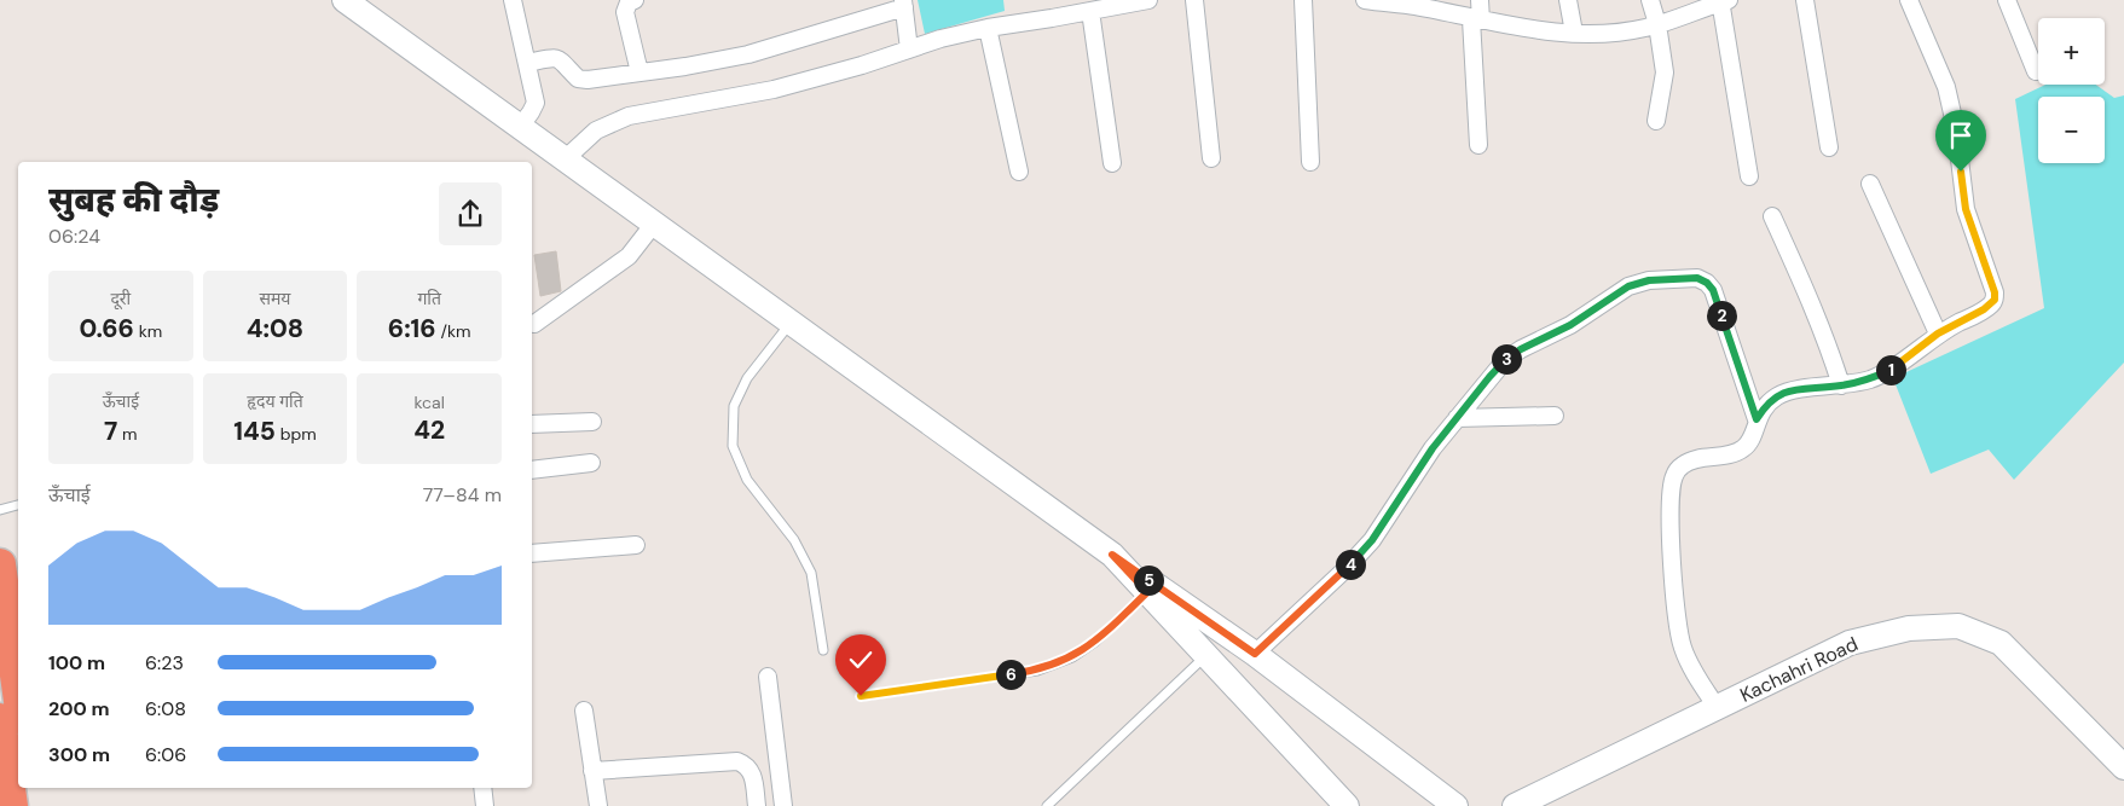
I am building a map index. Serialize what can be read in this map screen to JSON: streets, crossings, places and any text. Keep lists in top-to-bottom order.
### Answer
{
  "streets": {
    "street": ["Kachahri Road"]
  },
  "page": {
    "map_buttons": ["+", "−"],
    "heading": ["सुबह की दौड़", "06:24"],
    "stats": [
      ["दूरी", "0.66 km"],
      ["समय", "4:08"],
      ["गति", "6:16 /km"],
      ["ऊँचाई", "7 m"],
      ["हृदय गति", "145 bpm"],
      ["kcal", "42"]
    ],
    "pins": [
      "2",
      "3",
      "1",
      "4",
      "5",
      "6"
    ],
    "chart": ["ऊँचाई", "77–84 m"],
    "list": [
      {
        "name": "100 m",
        "note": "6:23"
      },
      {
        "name": "200 m",
        "note": "6:08"
      },
      {
        "name": "300 m",
        "note": "6:06"
      }
    ]
  }
}
